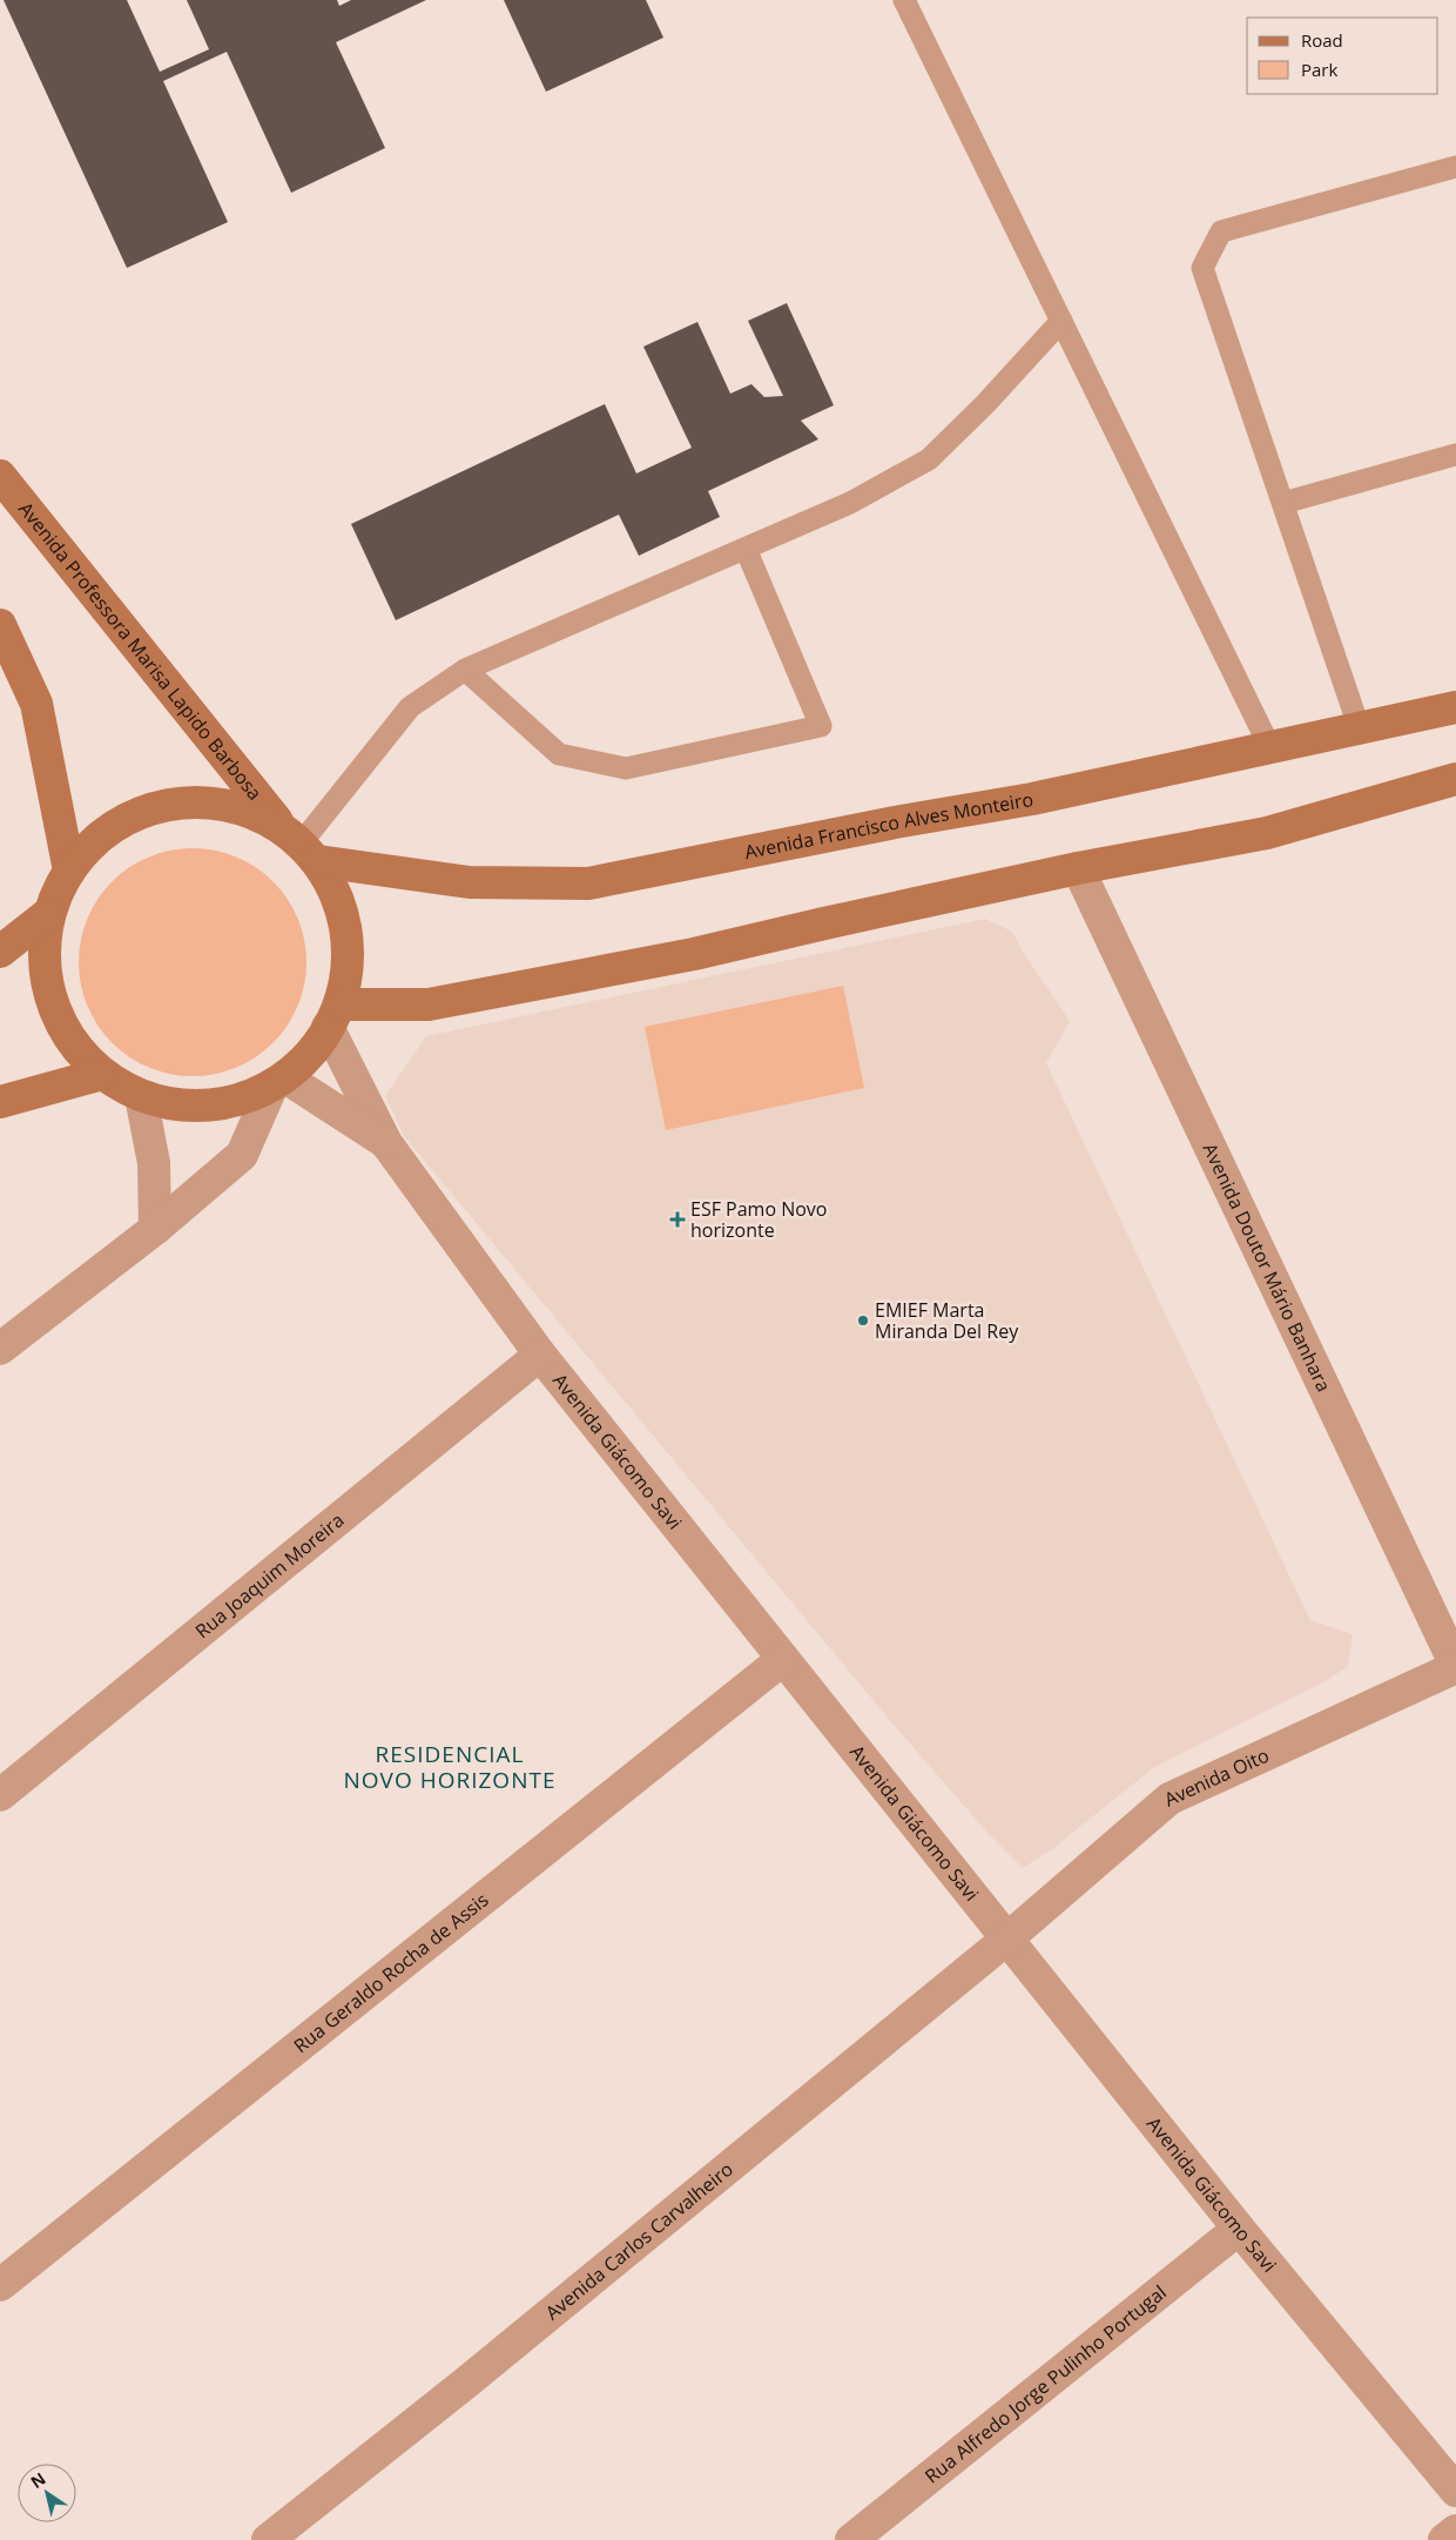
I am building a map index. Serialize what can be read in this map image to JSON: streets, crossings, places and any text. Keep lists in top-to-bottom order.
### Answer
{
  "streets": {
    "main road": ["Avenida Professora Marisa Lapido Barbosa", "Avenida Francisco Alves Monteiro"],
    "street": [
      "Avenida Doutor Mário Banhara",
      "Avenida Giácomo Savi",
      "Rua Joaquim Moreira",
      "Avenida Oito",
      "Rua Geraldo Rocha de Assis",
      "Avenida Carlos Carvalheiro",
      "Rua Alfredo Jorge Pulinho Portugal"
    ]
  },
  "crossings": [
    ["Avenida Professora Marisa Lapido Barbosa", "Avenida Francisco Alves Monteiro"],
    ["Avenida Professora Marisa Lapido Barbosa", "Avenida Giácomo Savi"],
    ["Avenida Doutor Mário Banhara", "Avenida Oito"],
    ["Avenida Giácomo Savi", "Rua Joaquim Moreira"],
    ["Avenida Giácomo Savi", "Avenida Oito"],
    ["Avenida Giácomo Savi", "Rua Geraldo Rocha de Assis"],
    ["Avenida Giácomo Savi", "Avenida Carlos Carvalheiro"],
    ["Avenida Giácomo Savi", "Rua Alfredo Jorge Pulinho Portugal"],
    ["Avenida Oito", "Avenida Carlos Carvalheiro"]
  ],
  "districts": ["RESIDENCIAL NOVO HORIZONTE"],
  "places": {
    "health": ["ESF Pamo Novo horizonte"],
    "other": ["EMIEF Marta Miranda Del Rey"]
  },
  "legend": ["Road", "Park"],
  "north": "top left"
}
